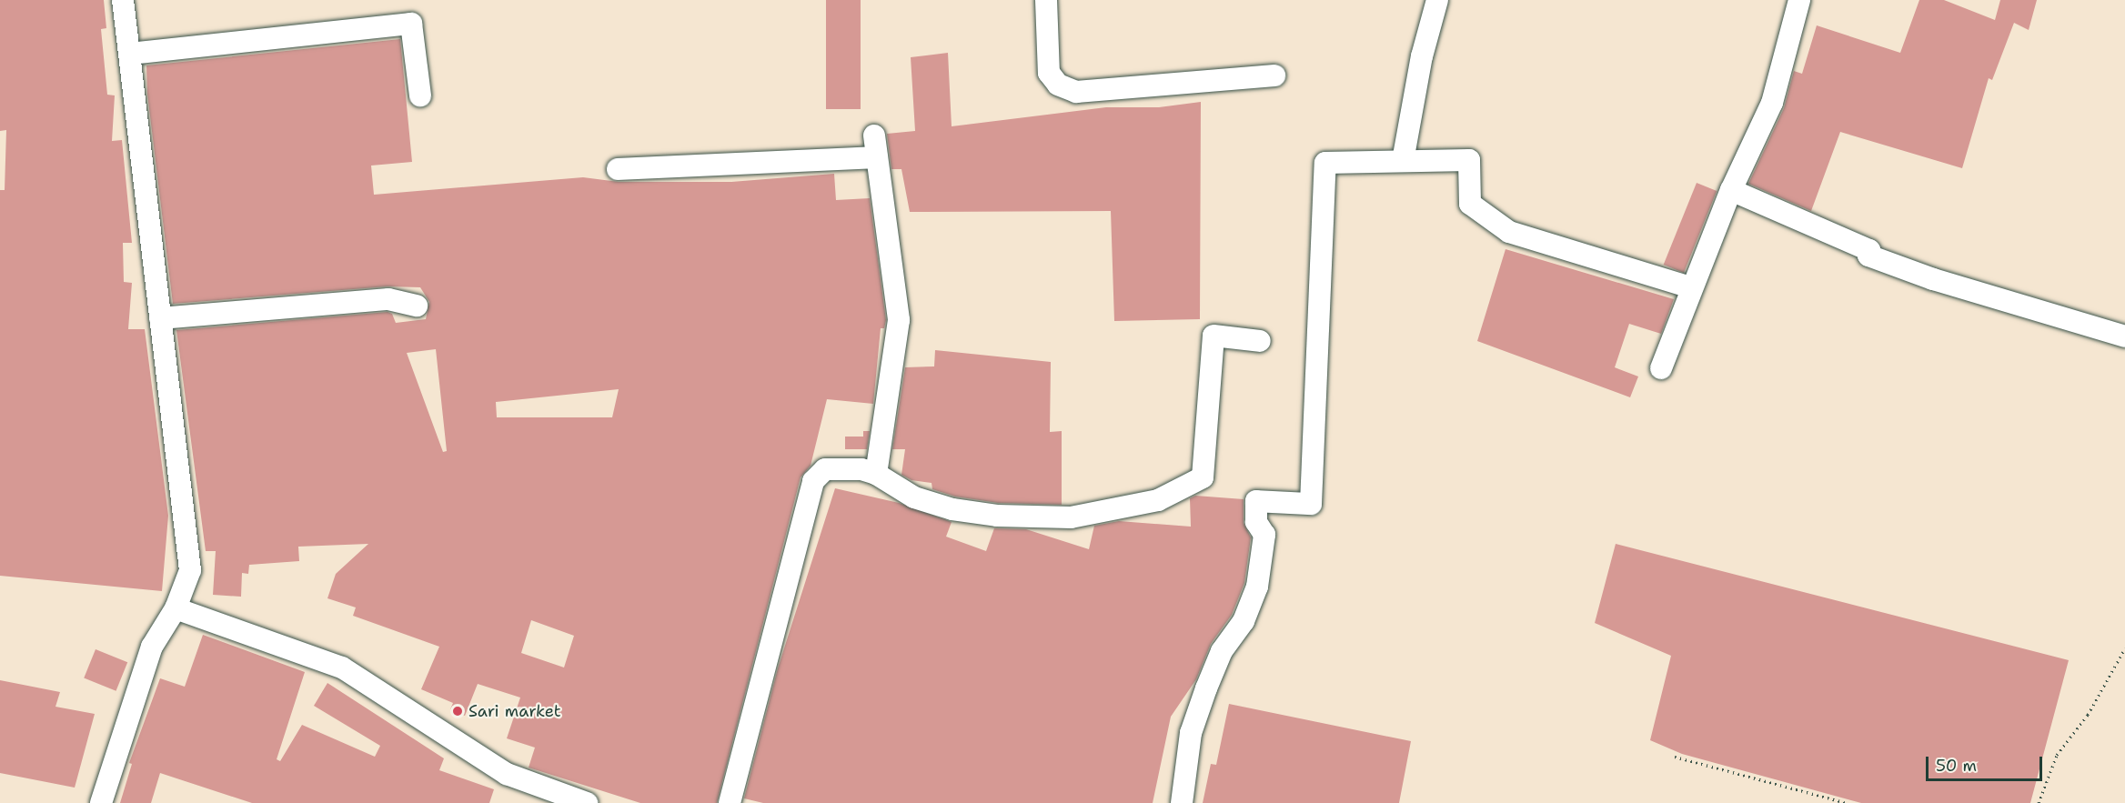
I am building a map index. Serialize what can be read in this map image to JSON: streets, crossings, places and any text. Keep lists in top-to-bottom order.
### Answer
{
  "places": ["Sari market"],
  "scale_bar": "50 m"
}
